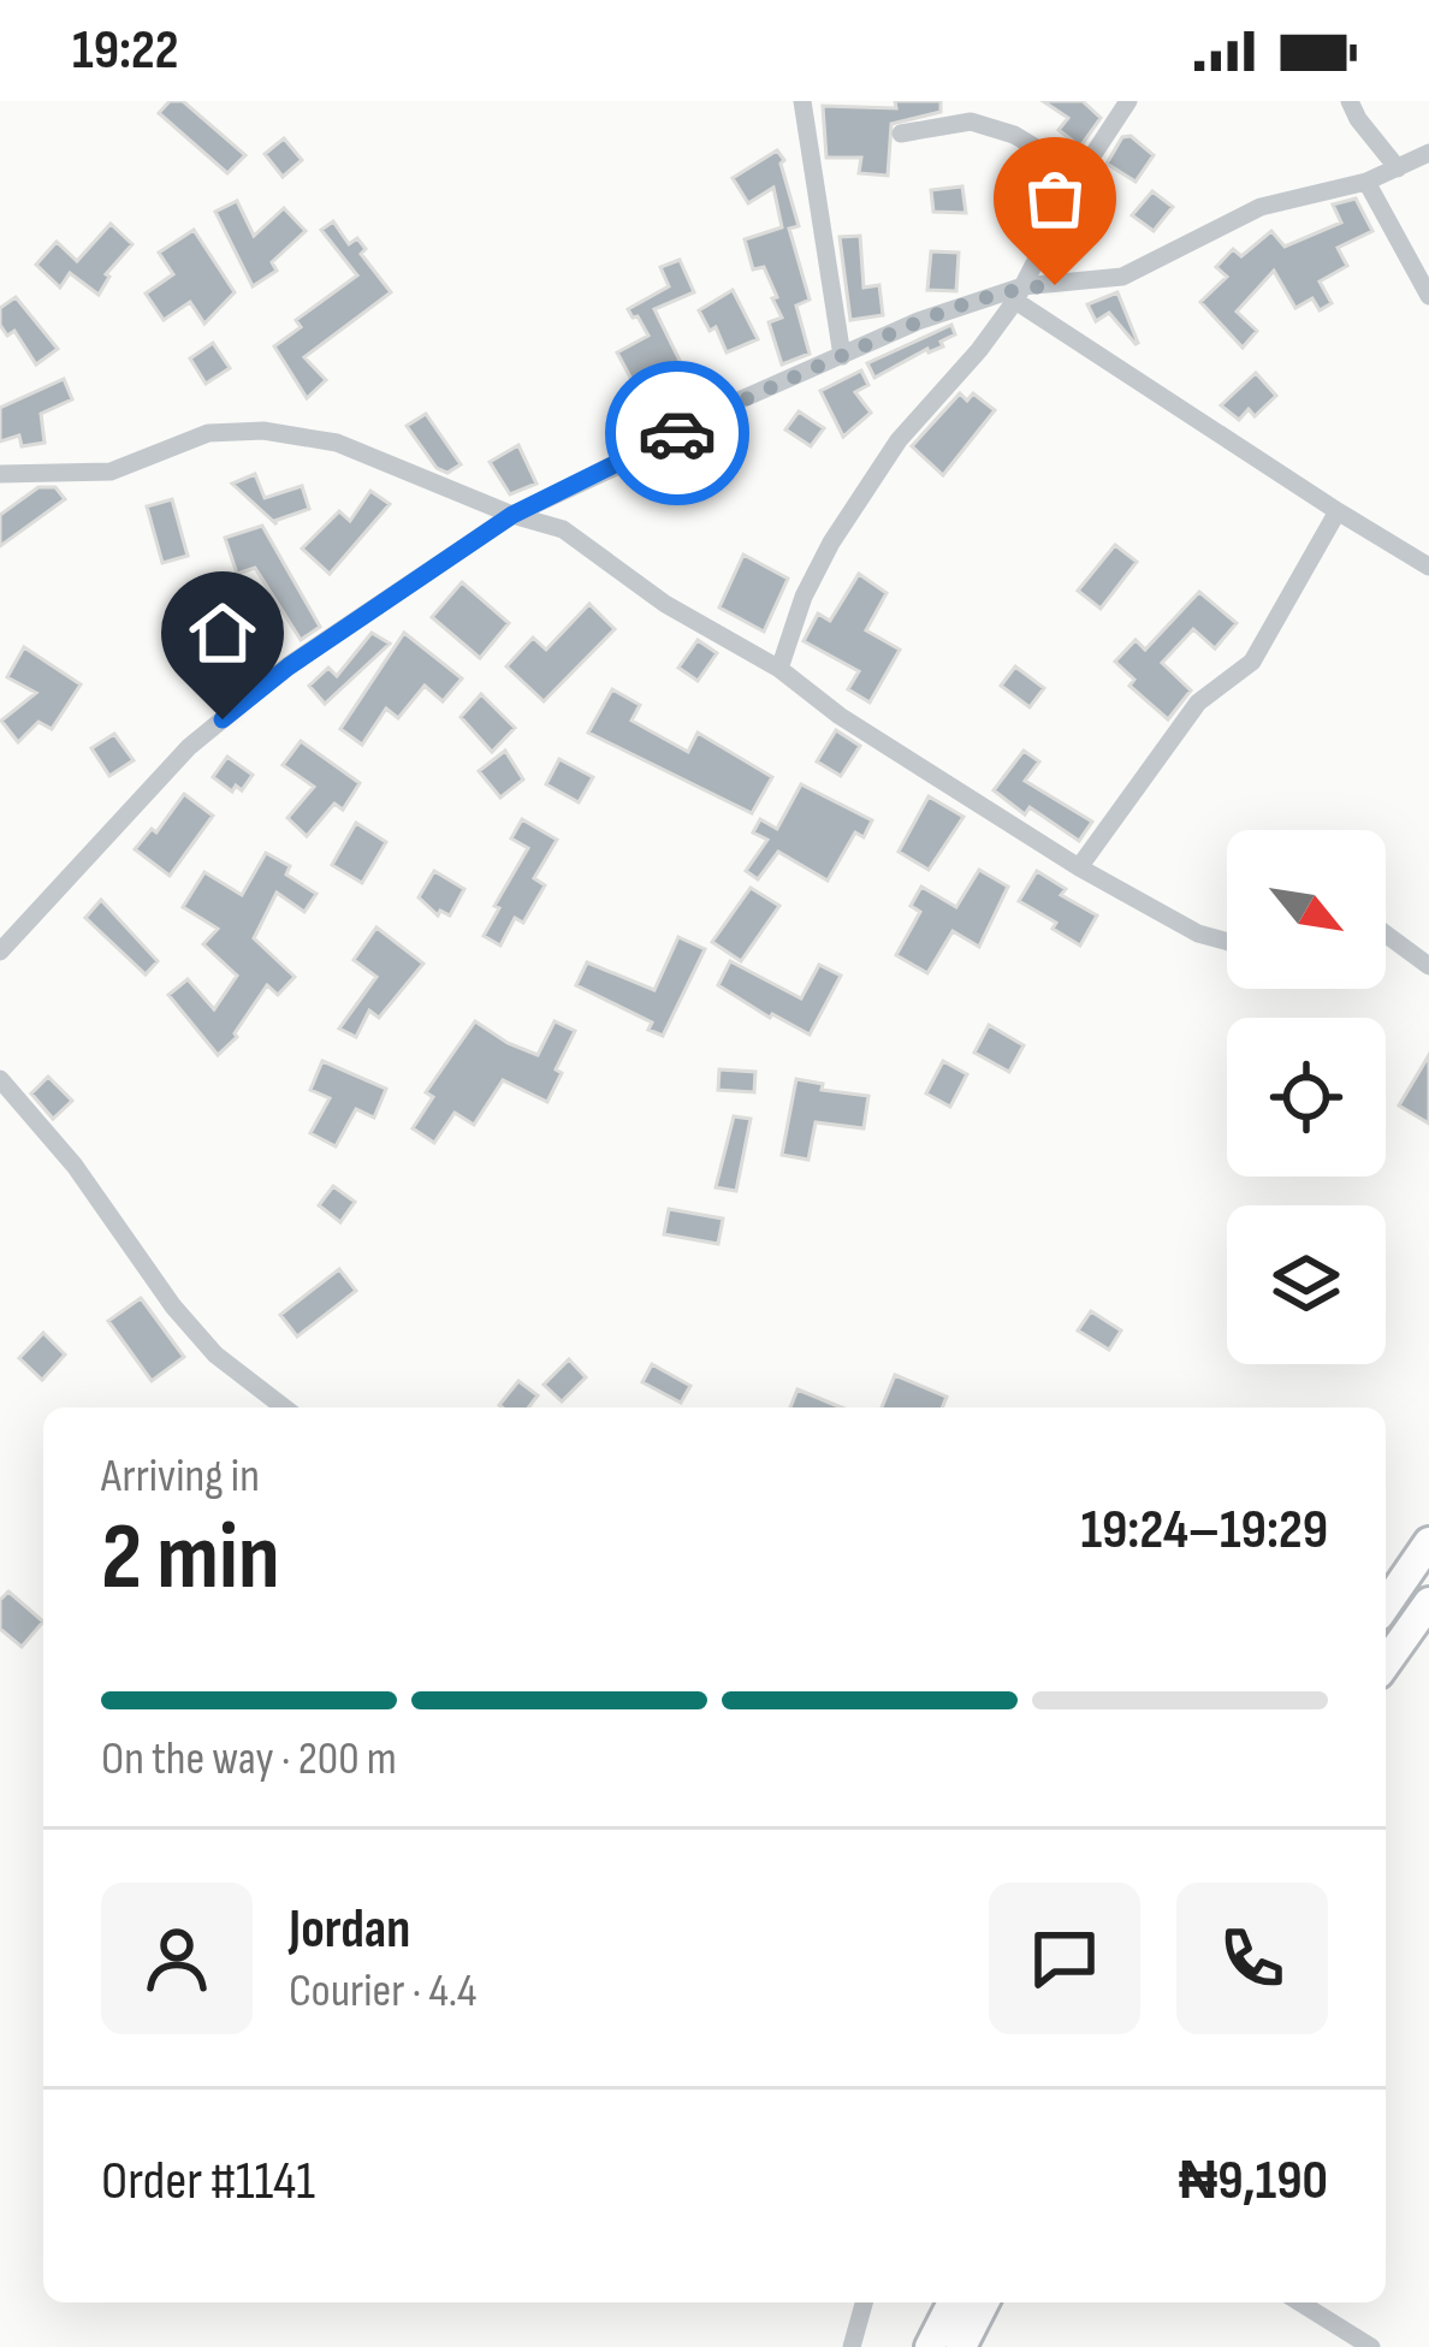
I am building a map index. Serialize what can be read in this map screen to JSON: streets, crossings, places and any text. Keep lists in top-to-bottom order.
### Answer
{
  "north": "bottom right",
  "page": {
    "status": "19:22",
    "heading": ["2 min", "Arriving in", "19:24–19:29"],
    "panel": [
      "Jordan",
      "Courier · 4.4",
      "Order #1141",
      "₦9,190"
    ],
    "bar": "On the way · 200 m"
  }
}
